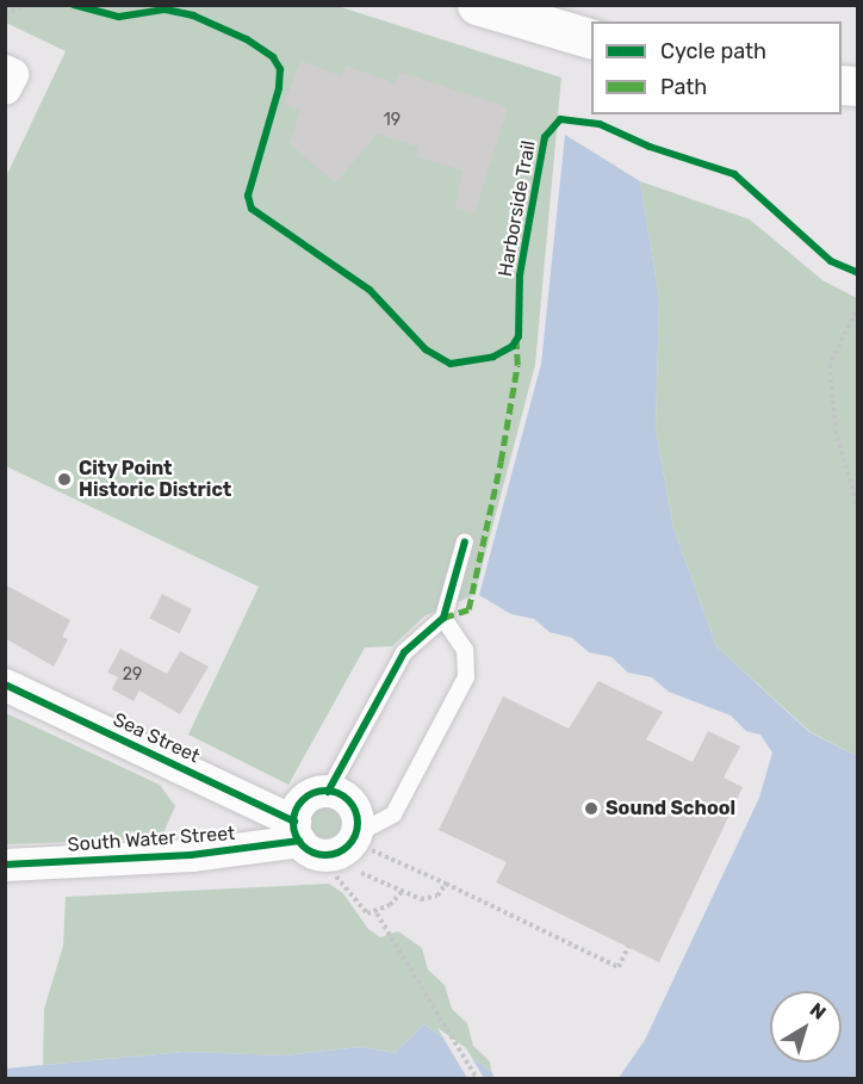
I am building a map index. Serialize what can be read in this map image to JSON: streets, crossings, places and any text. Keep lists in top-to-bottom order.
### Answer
{
  "streets": {
    "street": ["Sea Street", "South Water Street"],
    "cycle path": ["Harborside Trail"]
  },
  "crossings": [
    ["Sea Street", "South Water Street"]
  ],
  "places": ["City Point Historic District", "Sound School"],
  "house_numbers": ["19", "29"],
  "legend": ["Cycle path", "Path"],
  "north": "top right"
}
